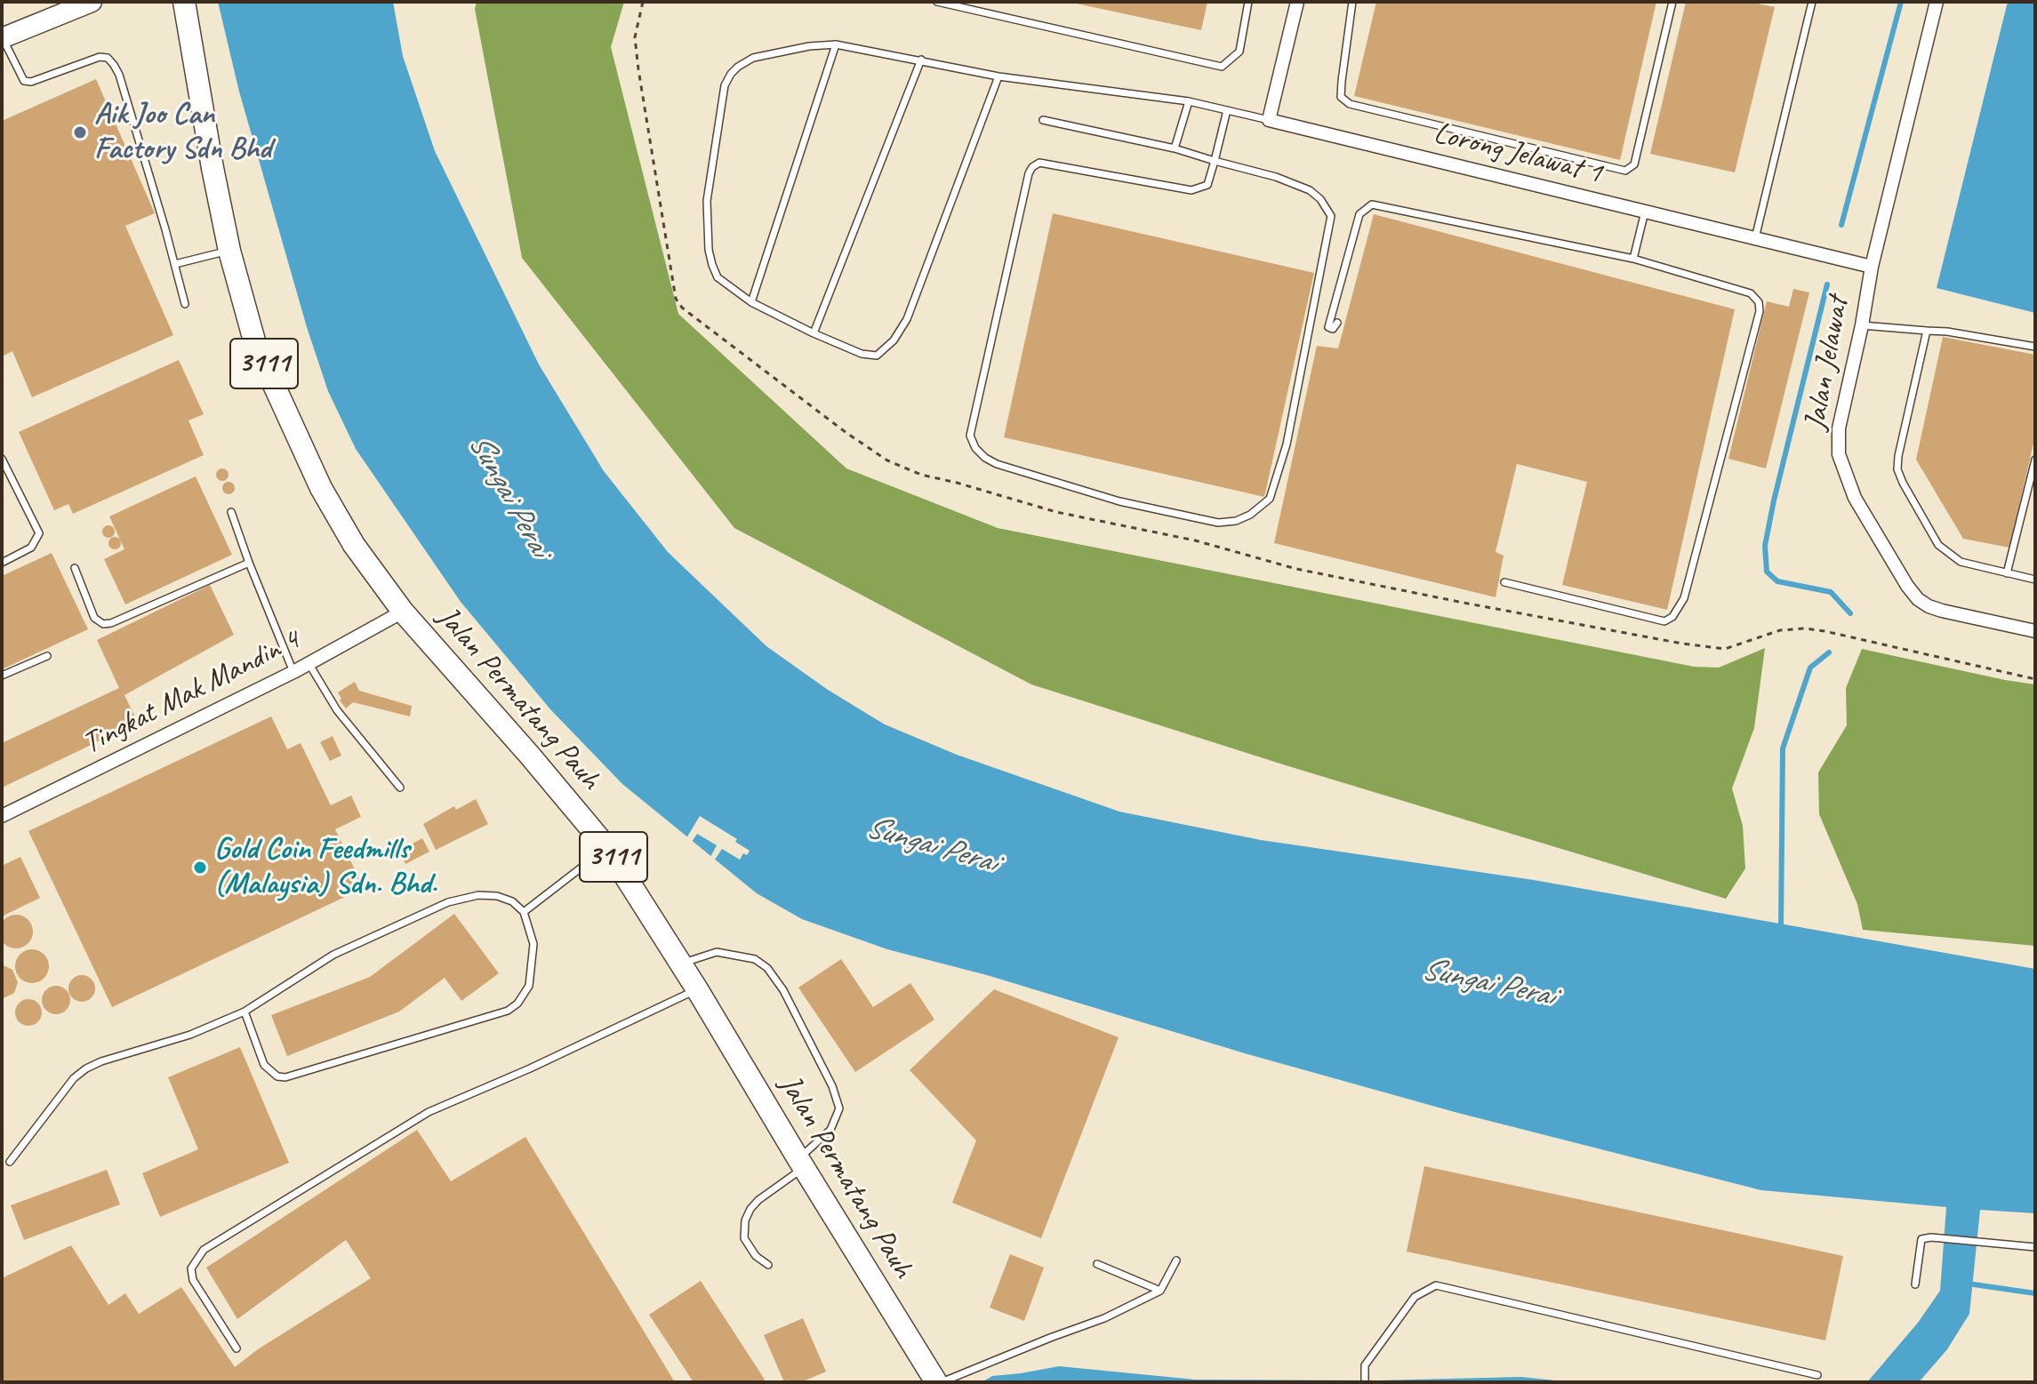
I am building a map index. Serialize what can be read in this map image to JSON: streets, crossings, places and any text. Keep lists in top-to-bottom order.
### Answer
{
  "streets": {
    "main road": ["3111", "Jalan Permatang Pauh"],
    "street": ["Lorong Jelawat 1", "Jalan Jelawat", "Tingkat Mak Mandin 4"]
  },
  "crossings": [
    ["Lorong Jelawat 1", "Jalan Jelawat"],
    ["Tingkat Mak Mandin 4", "Jalan Permatang Pauh"]
  ],
  "water": ["Sungai Perai"],
  "places": ["Aik Joo Can Factory Sdn Bhd", "Gold Coin Feedmills (Malaysia) Sdn. Bhd."]
}
